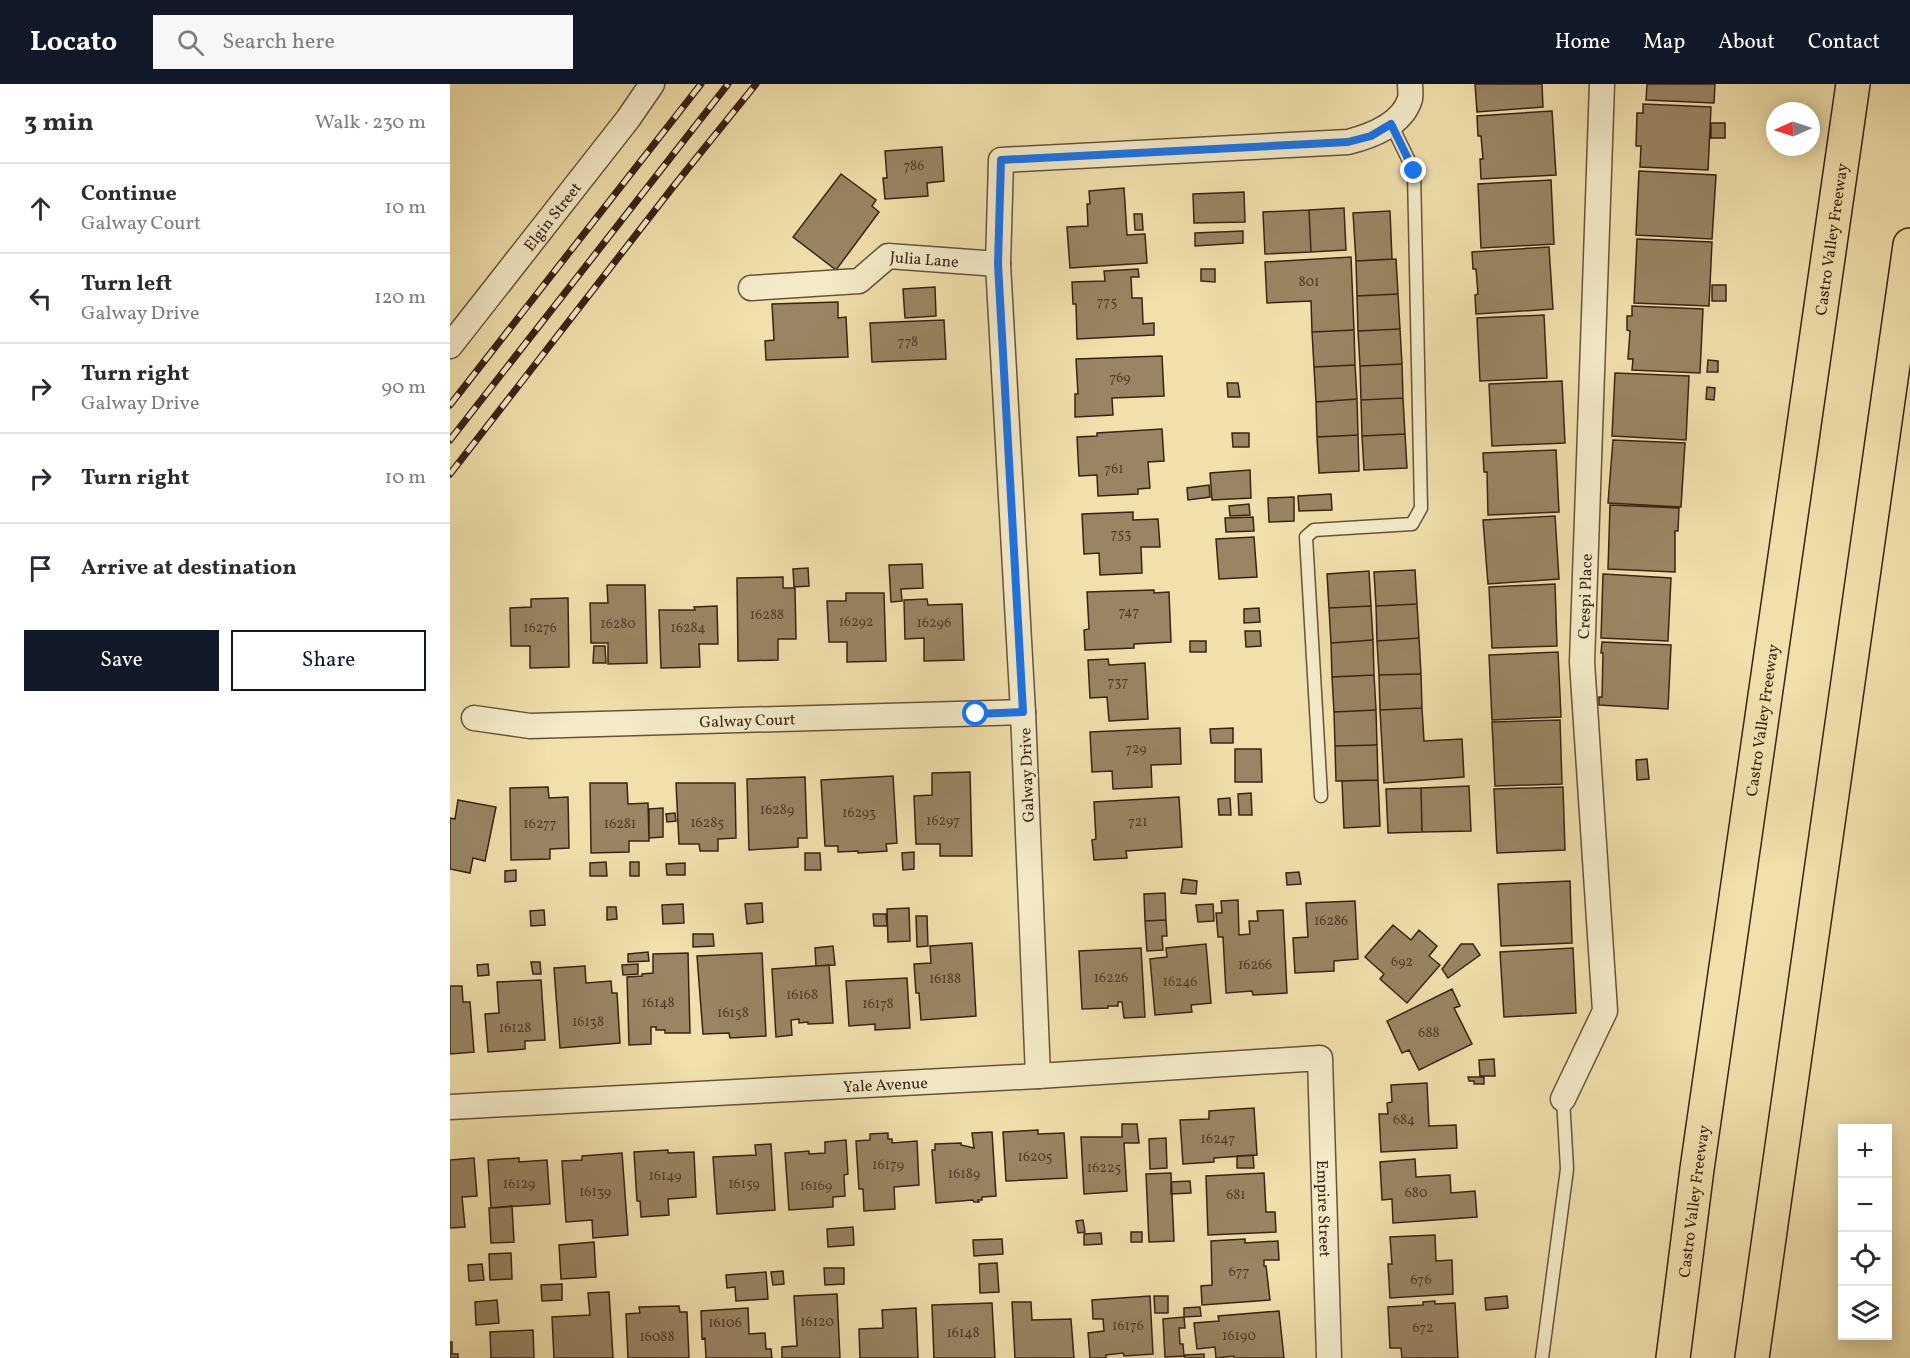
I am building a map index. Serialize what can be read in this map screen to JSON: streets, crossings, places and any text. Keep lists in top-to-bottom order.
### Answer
{
  "streets": {
    "highway": ["Castro Valley Freeway"],
    "street": [
      "Elgin Street",
      "Julia Lane",
      "Crespi Place",
      "Galway Court",
      "Galway Drive",
      "Yale Avenue",
      "Empire Street"
    ]
  },
  "crossings": [
    ["Julia Lane", "Galway Drive"],
    ["Galway Court", "Galway Drive"],
    ["Galway Drive", "Yale Avenue"],
    ["Yale Avenue", "Empire Street"]
  ],
  "house_numbers": [
    "786",
    "801",
    "775",
    "778",
    "769",
    "761",
    "753",
    "747",
    "16288",
    "16292",
    "16296",
    "16280",
    "16276",
    "16284",
    "737",
    "729",
    "16289",
    "16293",
    "16297",
    "721",
    "16285",
    "16277",
    "16281",
    "16286",
    "692",
    "16266",
    "16226",
    "16188",
    "16246",
    "16168",
    "16148",
    "16178",
    "16158",
    "16138",
    "16128",
    "688",
    "684",
    "16247",
    "16205",
    "16179",
    "16225",
    "16189",
    "16149",
    "16129",
    "16159",
    "16169",
    "16139",
    "680",
    "681",
    "677",
    "676",
    "16120",
    "16106",
    "16176",
    "672",
    "16148",
    "16190",
    "16088"
  ],
  "north": "left",
  "page": {
    "header": "Locato",
    "search": "Search here",
    "nav": [
      "Home",
      "Map",
      "About",
      "Contact"
    ],
    "heading": ["3 min", "Walk · 230 m"],
    "list": [
      ["Continue", "Galway Court", "10 m"],
      ["Turn left", "Galway Drive", "120 m"],
      ["Turn right", "Galway Drive", "90 m"],
      ["Turn right", "10 m"],
      "Arrive at destination"
    ],
    "buttons": ["Save", "Share"],
    "map_buttons": ["+", "−"]
  }
}
